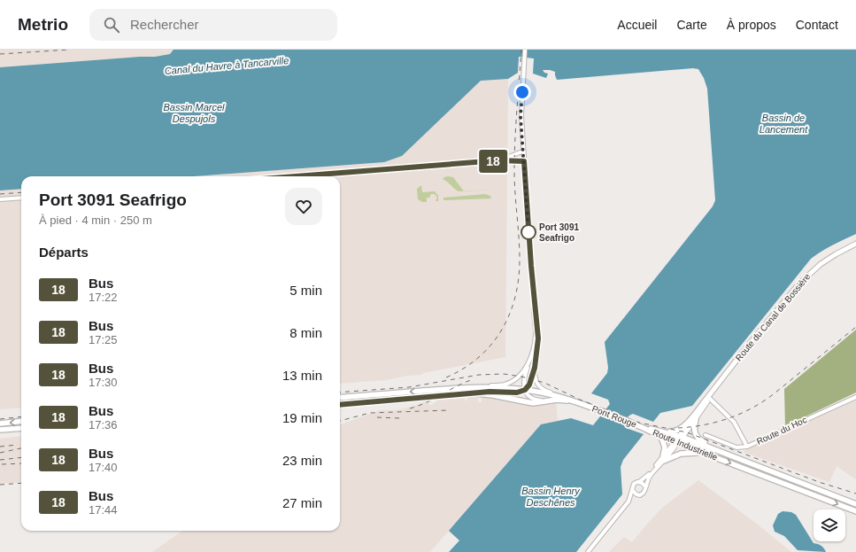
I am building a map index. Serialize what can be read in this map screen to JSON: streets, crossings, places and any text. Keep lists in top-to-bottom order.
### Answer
{
  "streets": {
    "main road": ["Pont Rouge", "Route Industrielle"],
    "street": ["Route du Canal de Bossière", "Route du Hoc"]
  },
  "crossings": [
    ["Route du Canal de Bossière", "Route Industrielle"],
    ["Pont Rouge", "Route Industrielle"]
  ],
  "water": [
    "Canal du Havre à Tancarville",
    "Bassin Marcel Despujols",
    "Bassin de Lancement",
    "Bassin Henry Deschênes"
  ],
  "places": ["Port 3091 Seafrigo"],
  "lines": ["bus line 18"],
  "page": {
    "header": "Metrio",
    "search": "Rechercher",
    "nav": [
      "Accueil",
      "Carte",
      "À propos",
      "Contact"
    ],
    "on_map": "18",
    "heading": [
      ["Port 3091 Seafrigo", "À pied · 4 min · 250 m"],
      "Départs"
    ],
    "list": [
      {
        "mark": "18",
        "name": "Bus",
        "note": "17:22",
        "value": "5 min"
      },
      {
        "mark": "18",
        "name": "Bus",
        "note": "17:25",
        "value": "8 min"
      },
      {
        "mark": "18",
        "name": "Bus",
        "note": "17:30",
        "value": "13 min"
      },
      {
        "mark": "18",
        "name": "Bus",
        "note": "17:36",
        "value": "19 min"
      },
      {
        "mark": "18",
        "name": "Bus",
        "note": "17:40",
        "value": "23 min"
      },
      {
        "mark": "18",
        "name": "Bus",
        "note": "17:44",
        "value": "27 min"
      }
    ]
  }
}
